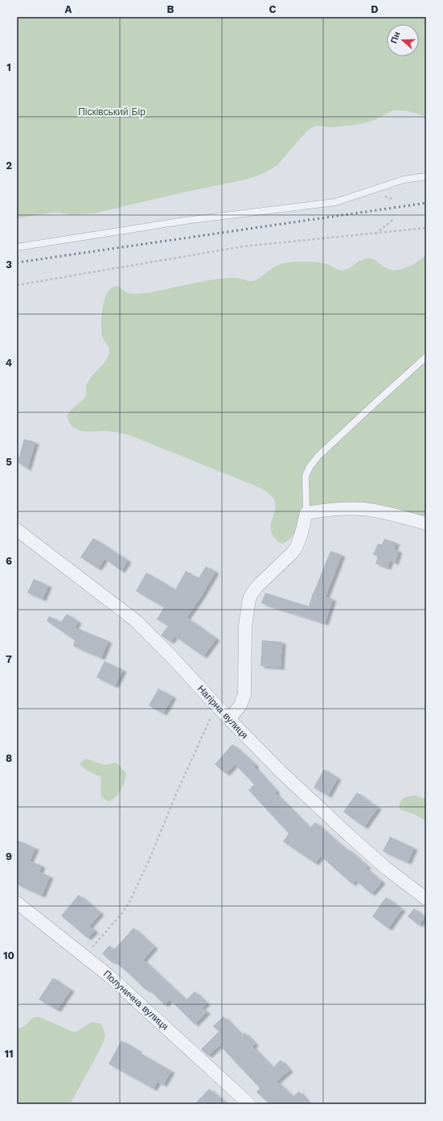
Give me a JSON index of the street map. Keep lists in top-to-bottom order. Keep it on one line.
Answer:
{"streets":{"street":["Нагірна вулиця","Полунична вулиця"]},"parks":["Пісківський Бір"],"north":"left","grid":{"columns":["A","B","C","D"],"rows":["1","2","3","4","5","6","7","8","9","10","11"]}}
